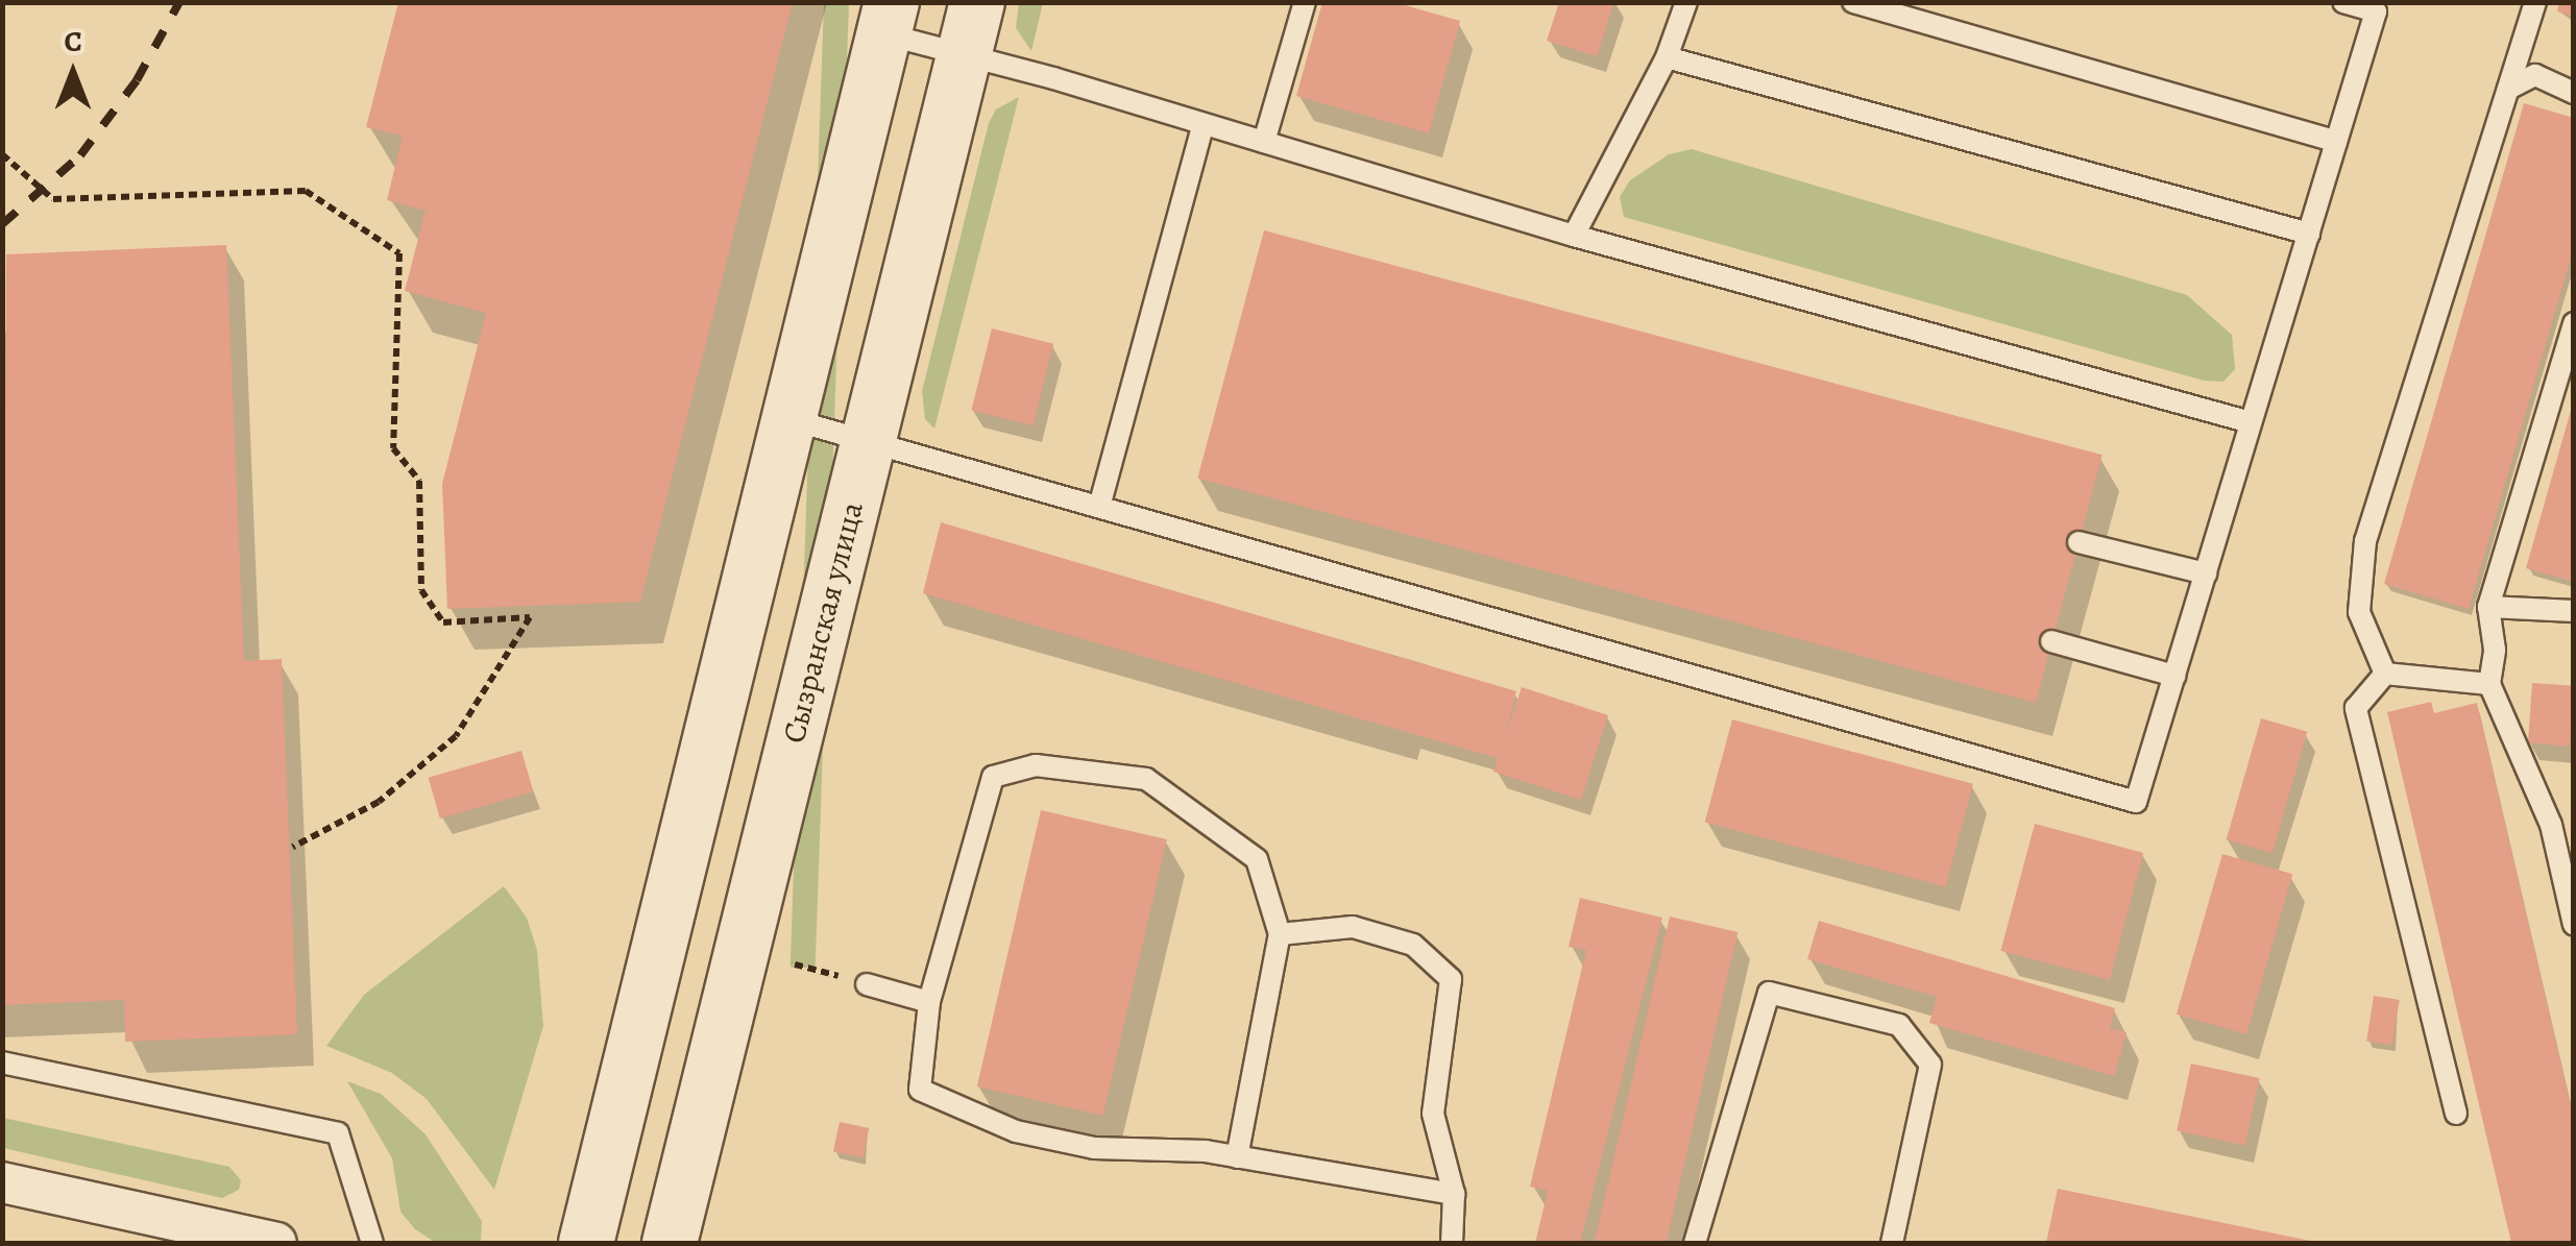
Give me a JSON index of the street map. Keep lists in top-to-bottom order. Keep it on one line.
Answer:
{"streets":{"street":["Сызранская улица"]},"north":"top"}
